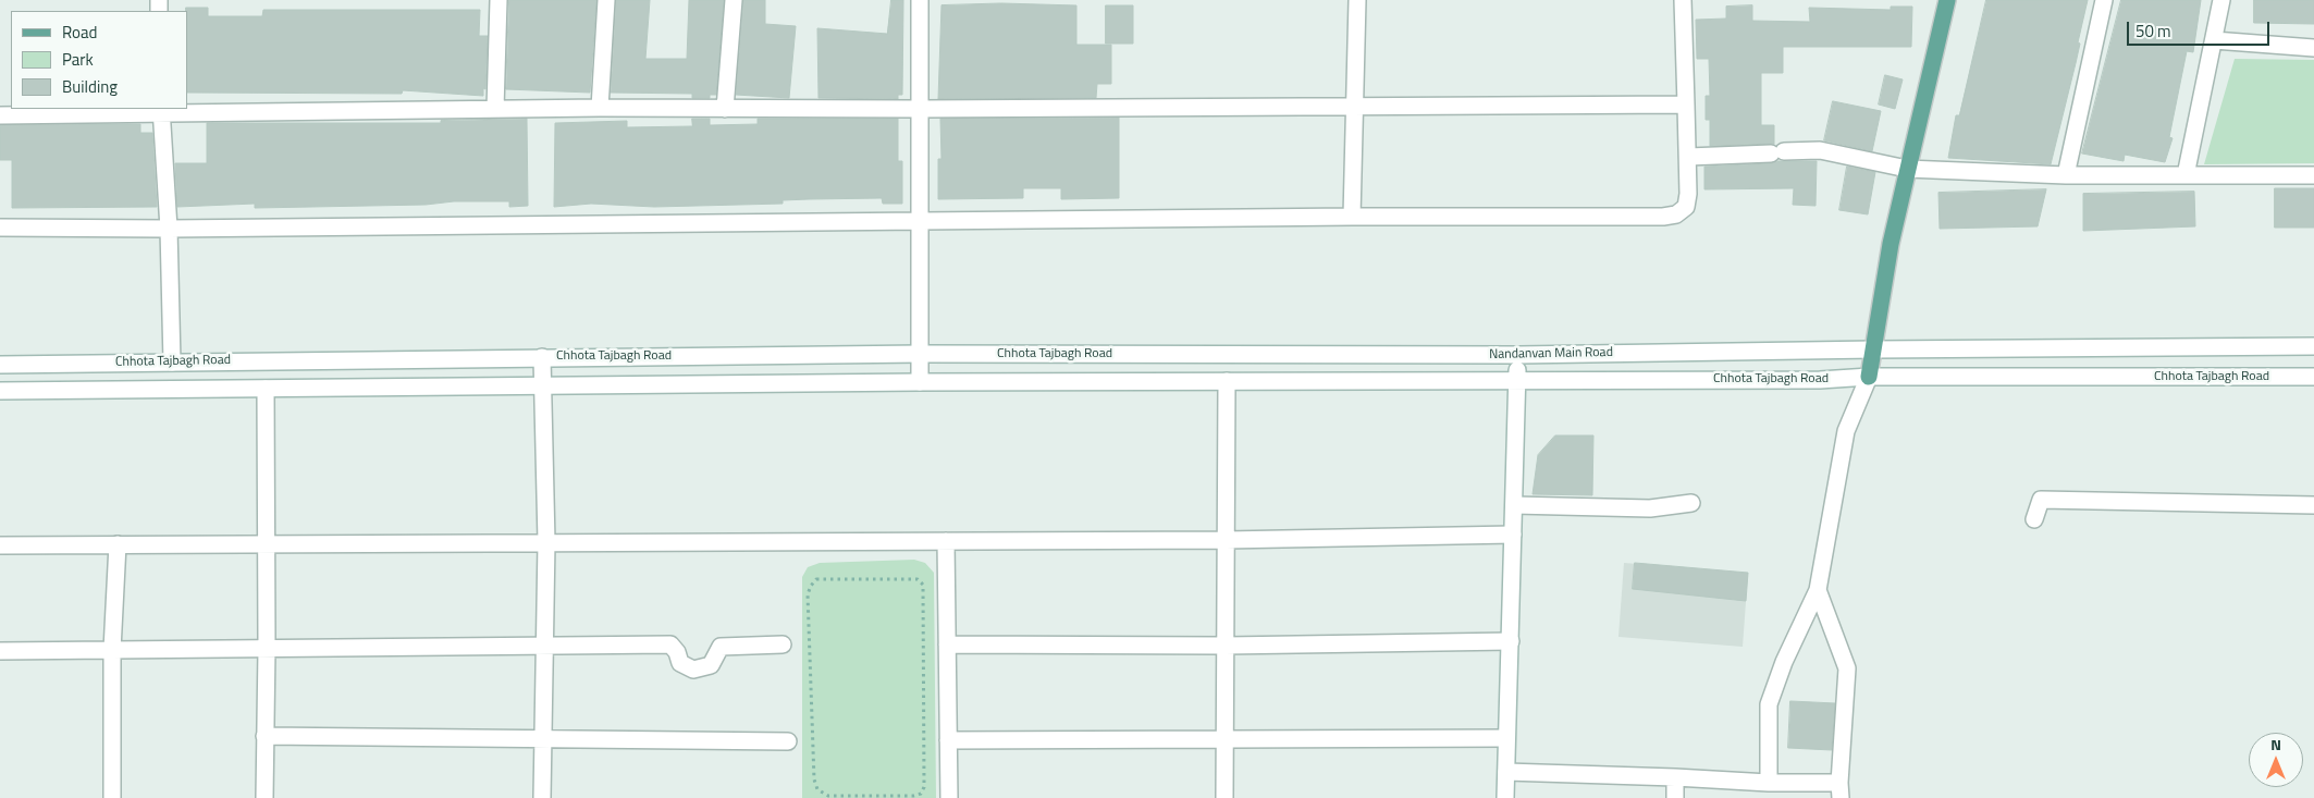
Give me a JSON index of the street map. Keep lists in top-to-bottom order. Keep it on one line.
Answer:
{"streets":{"street":["Chhota Tajbagh Road","Nandanvan Main Road"]},"crossings":[["Chhota Tajbagh Road","Nandanvan Main Road"]],"legend":["Road","Park","Building"],"scale_bar":"50 m","north":"top"}
